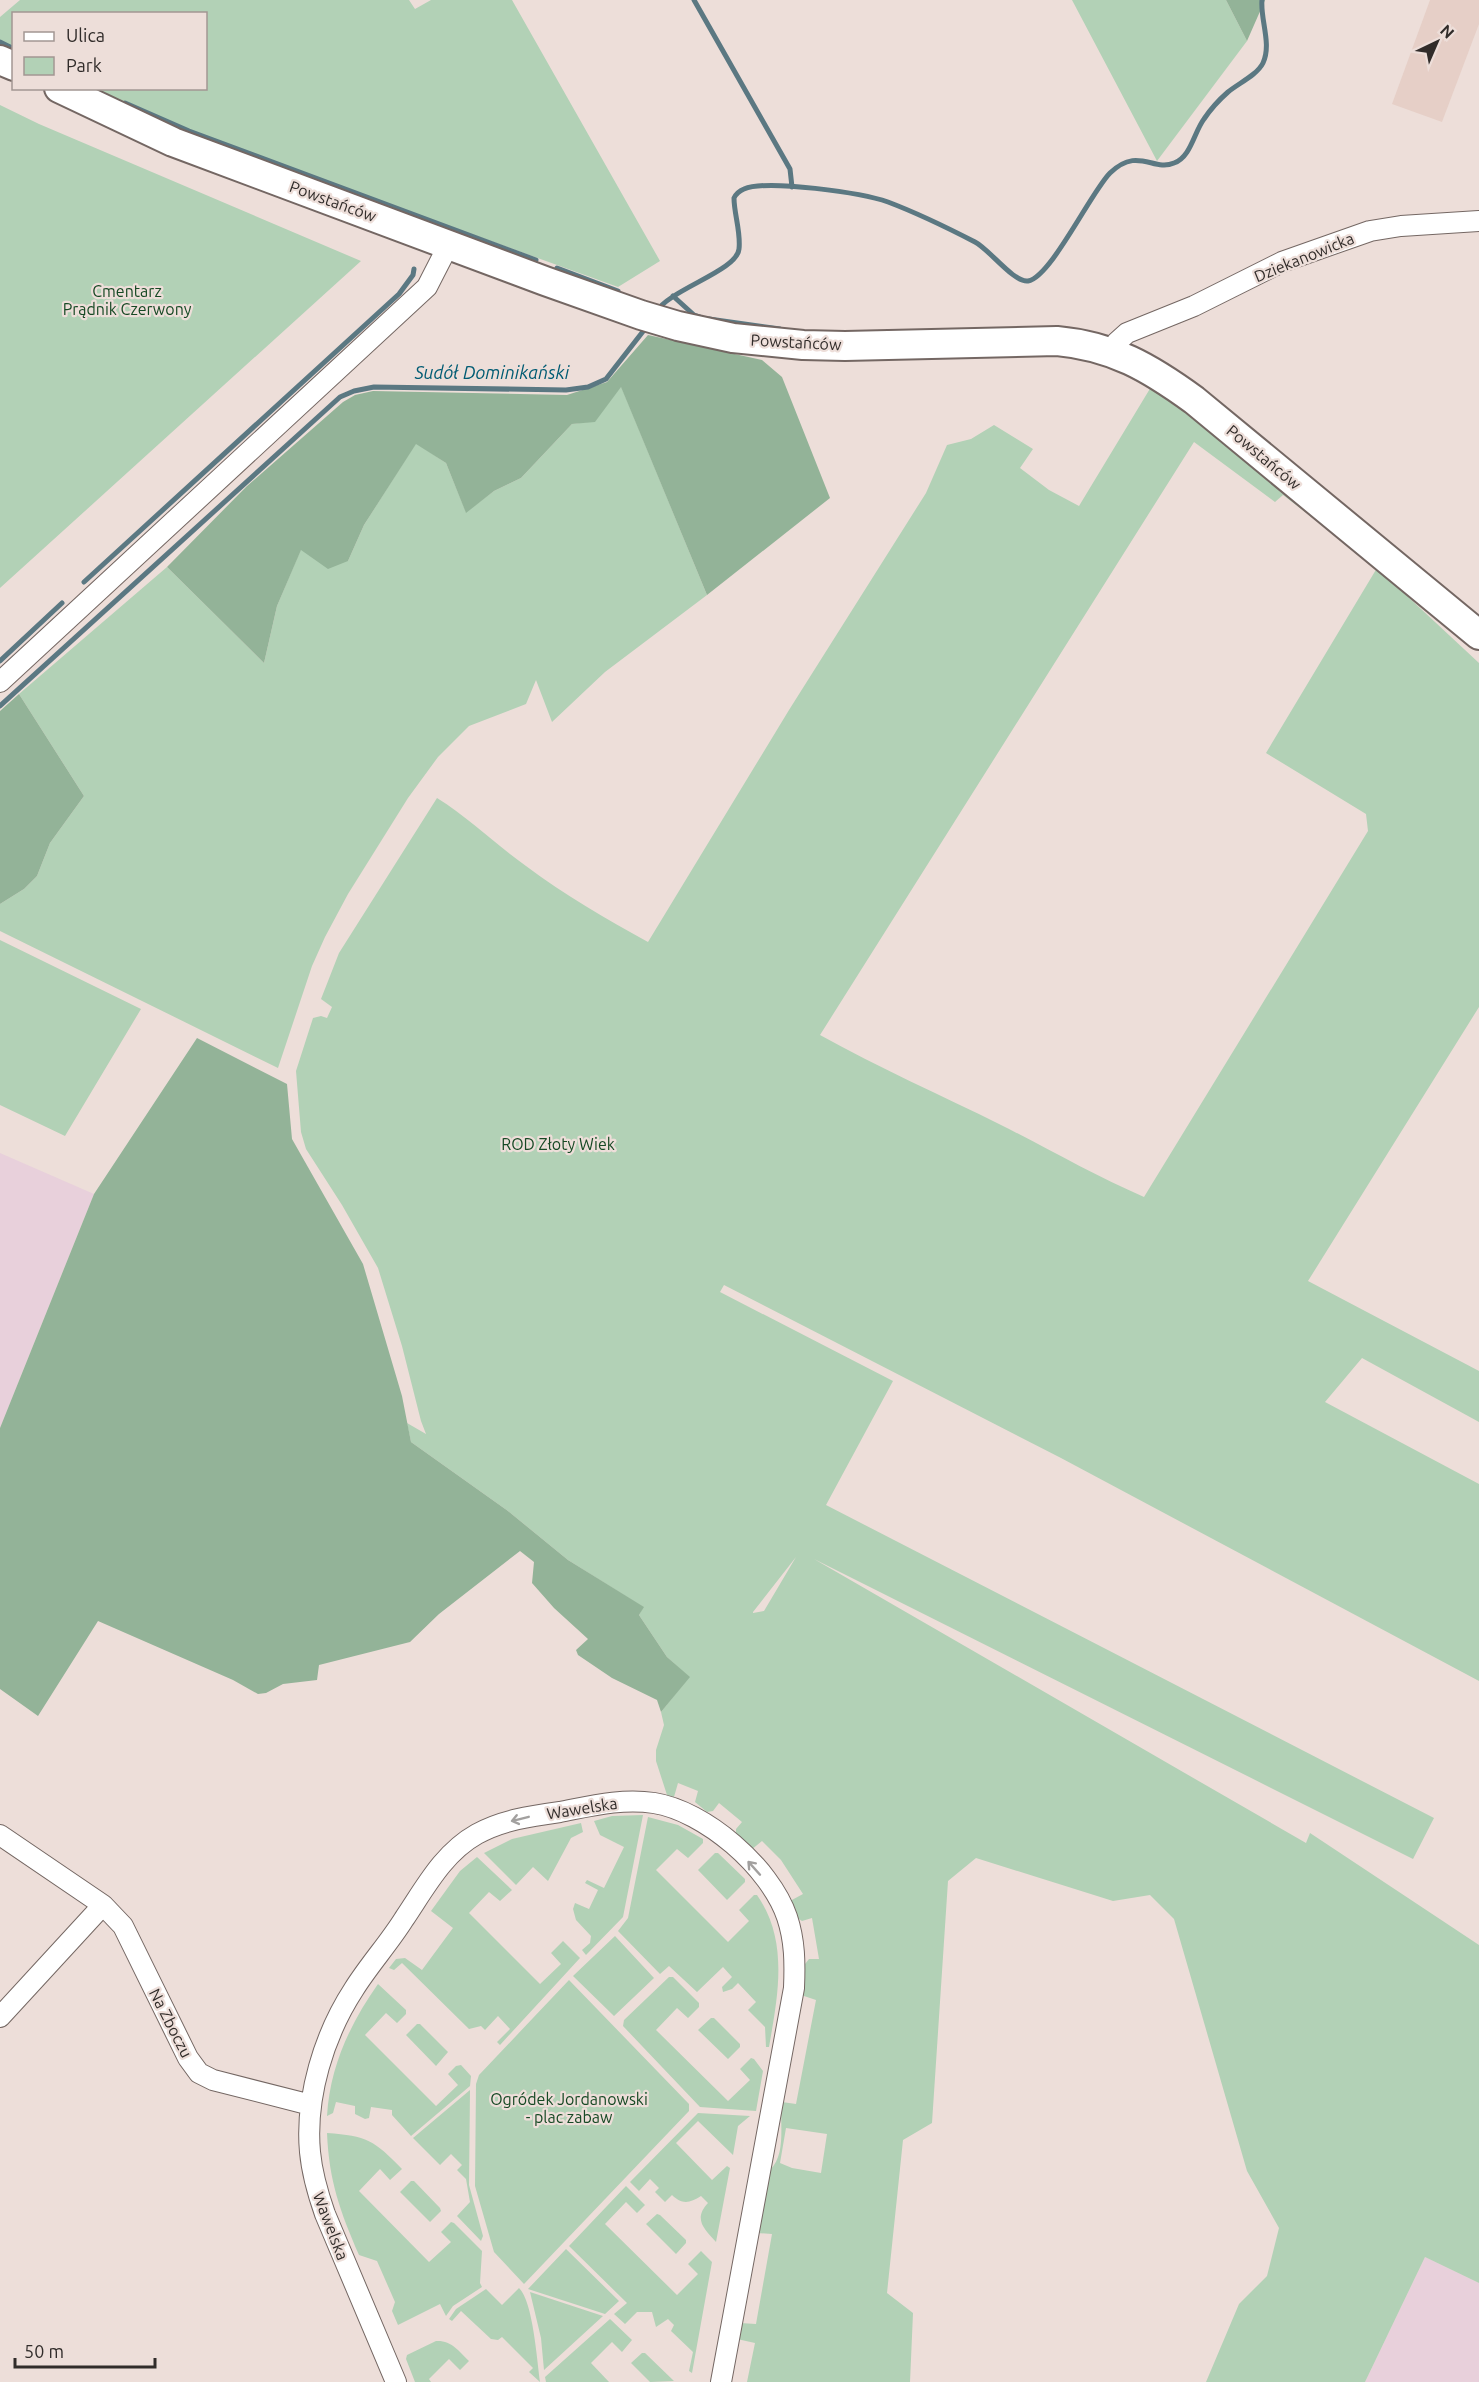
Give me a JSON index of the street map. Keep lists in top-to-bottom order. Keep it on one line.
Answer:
{"streets":{"street":["Powstańców","Dziekanowicka","Wawelska","Na Zboczu"]},"crossings":[["Powstańców","Dziekanowicka"],["Wawelska","Na Zboczu"]],"water":["Sudół Dominikański"],"parks":["Cmentarz Prądnik Czerwony","ROD Złoty Wiek","Ogródek Jordanowski - plac zabaw"],"legend":["Ulica","Park"],"scale_bar":"50 m","north":"top right"}
